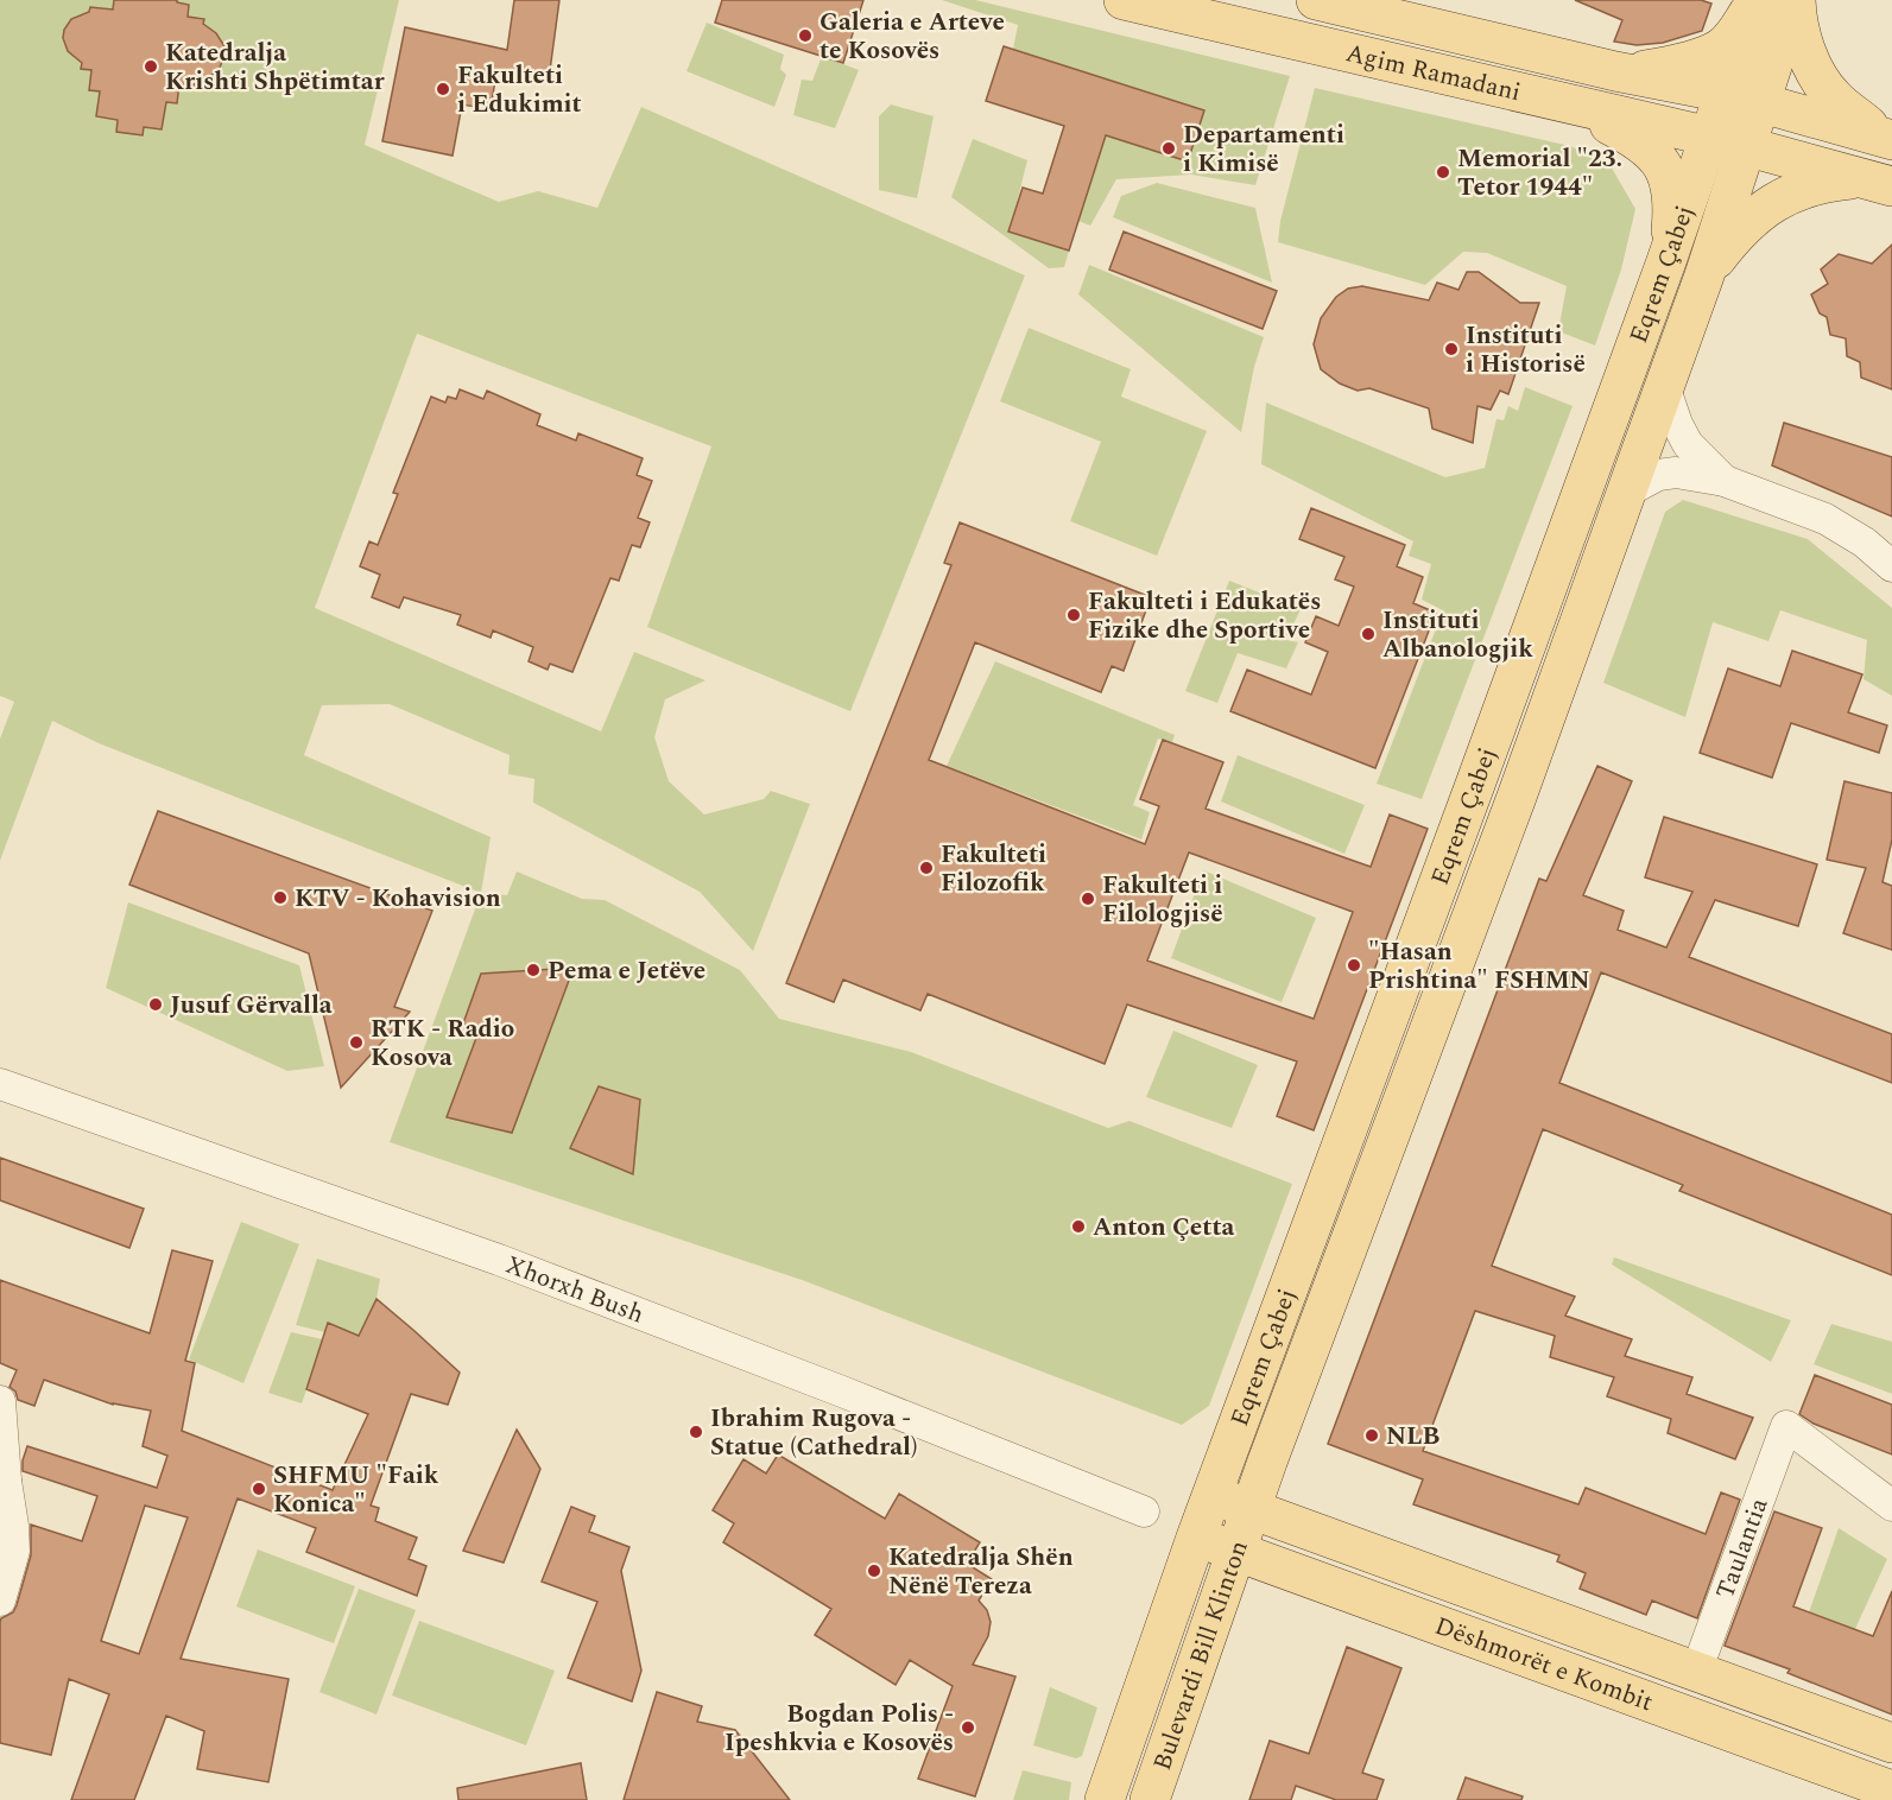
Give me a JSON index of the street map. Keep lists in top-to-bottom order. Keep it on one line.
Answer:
{"streets":{"main road":["Agim Ramadani","Eqrem Çabej","Bulevardi Bill Klinton","Dëshmorët e Kombit"],"street":["Xhorxh Bush","Taulantia"]},"crossings":[["Agim Ramadani","Eqrem Çabej"],["Eqrem Çabej","Bulevardi Bill Klinton"],["Eqrem Çabej","Dëshmorët e Kombit"],["Taulantia","Dëshmorët e Kombit"],["Bulevardi Bill Klinton","Dëshmorët e Kombit"]],"places":["Galeria e Arteve te Kosovës","Katedralja Krishti Shpëtimtar","Fakulteti i Edukimit","Departamenti i Kimisë","Memorial \"23. Tetor 1944\"","Instituti i Historisë","Fakulteti i Edukatës Fizike dhe Sportive","Instituti Albanologjik","Fakulteti Filozofik","KTV - Kohavision","Fakulteti i Filologjisë","\"Hasan Prishtina\" FSHMN","Pema e Jetëve","Jusuf Gërvalla","RTK - Radio Kosova","Anton Çetta","Ibrahim Rugova - Statue (Cathedral)","NLB","SHFMU \"Faik Konica\"","Katedralja Shën Nënë Tereza","Bogdan Polis - Ipeshkvia e Kosovës"]}
